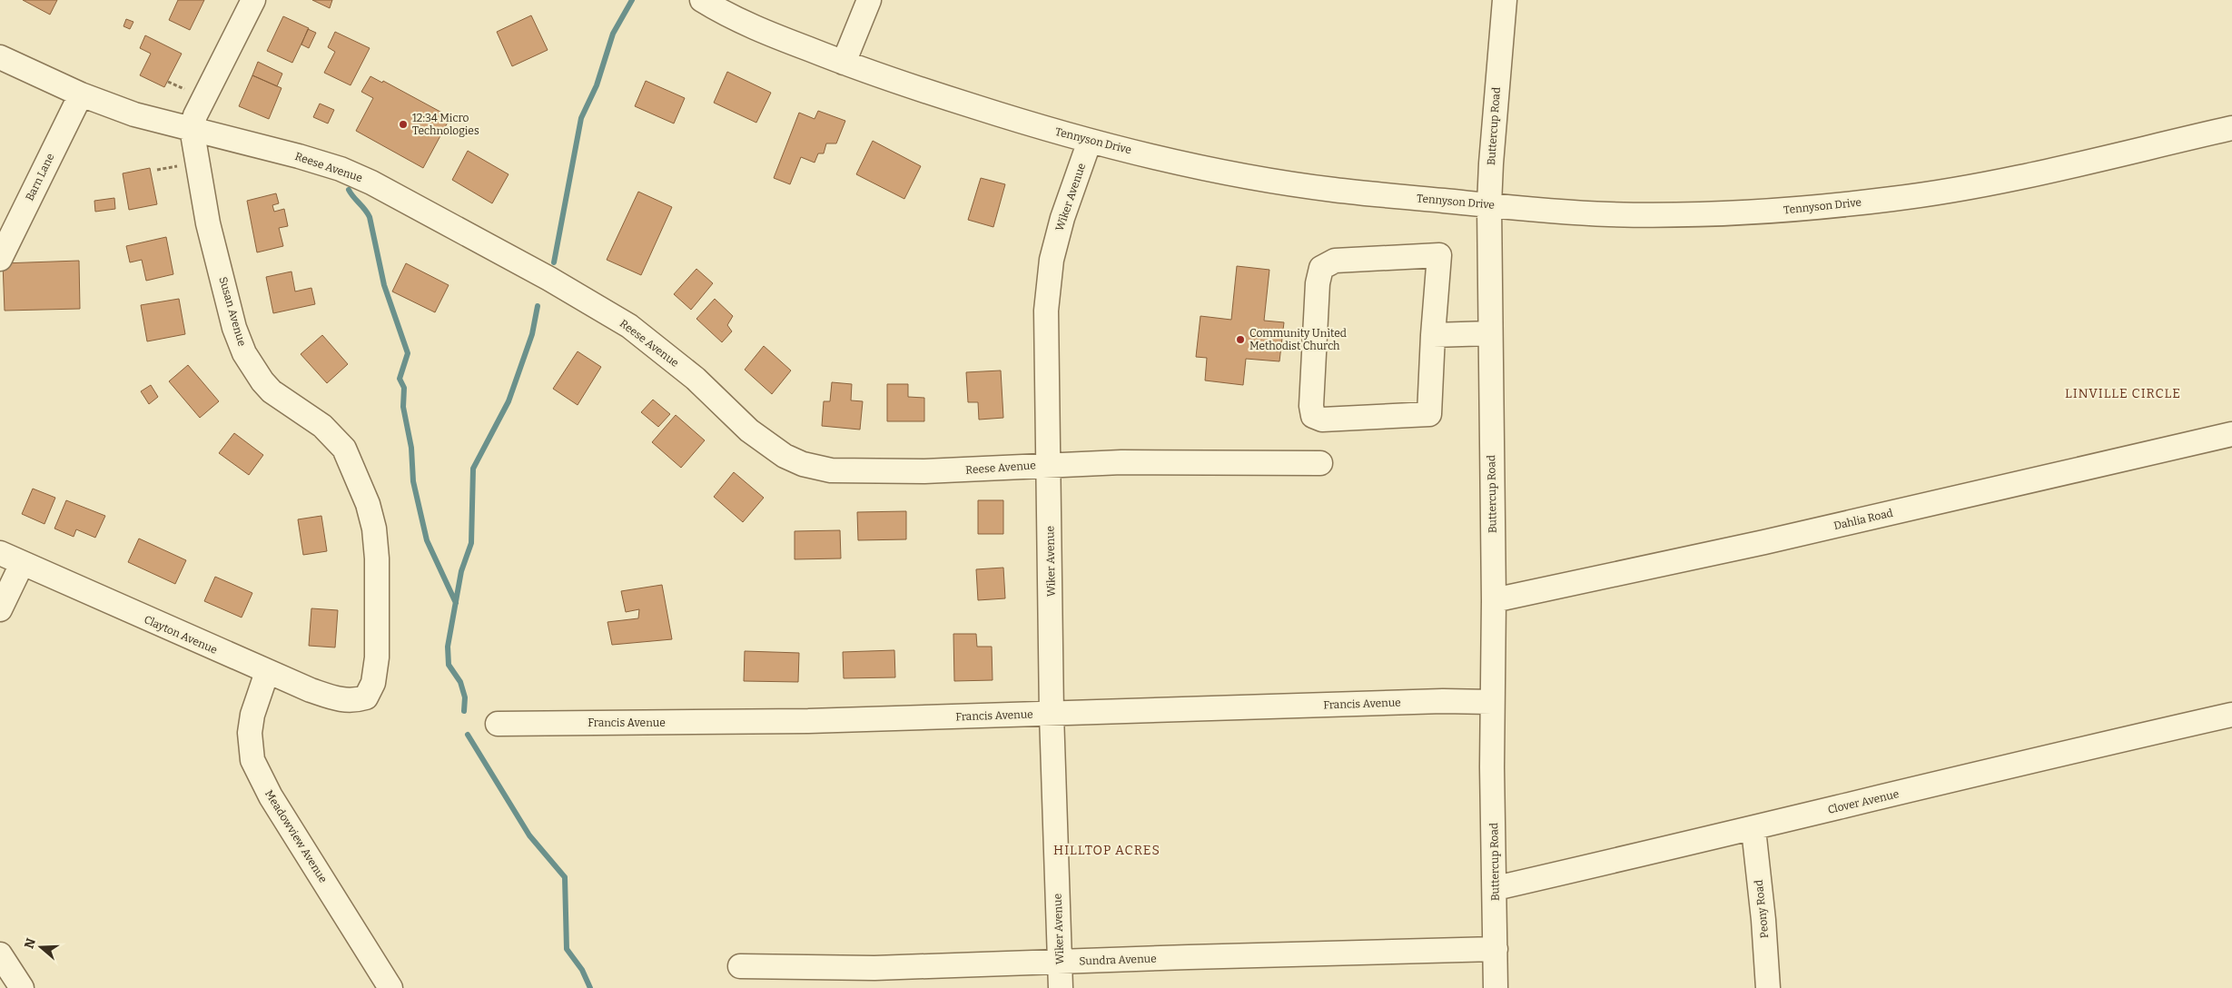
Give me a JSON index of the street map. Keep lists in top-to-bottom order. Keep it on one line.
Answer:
{"streets":{"street":["Buttercup Road","Tennyson Drive","Reese Avenue","Barn Lane","Wiker Avenue","Susan Avenue","Dahlia Road","Clayton Avenue","Francis Avenue","Clover Avenue","Meadowview Avenue","Peony Road","Sundra Avenue"]},"crossings":[["Buttercup Road","Tennyson Drive"],["Buttercup Road","Dahlia Road"],["Buttercup Road","Francis Avenue"],["Buttercup Road","Clover Avenue"],["Buttercup Road","Sundra Avenue"],["Tennyson Drive","Wiker Avenue"],["Reese Avenue","Barn Lane"],["Reese Avenue","Wiker Avenue"],["Reese Avenue","Susan Avenue"],["Wiker Avenue","Francis Avenue"],["Wiker Avenue","Sundra Avenue"],["Susan Avenue","Clayton Avenue"],["Clayton Avenue","Meadowview Avenue"],["Clover Avenue","Peony Road"]],"districts":["LINVILLE CIRCLE","HILLTOP ACRES"],"places":["12:34 Micro Technologies","Community United Methodist Church"],"north":"left"}
